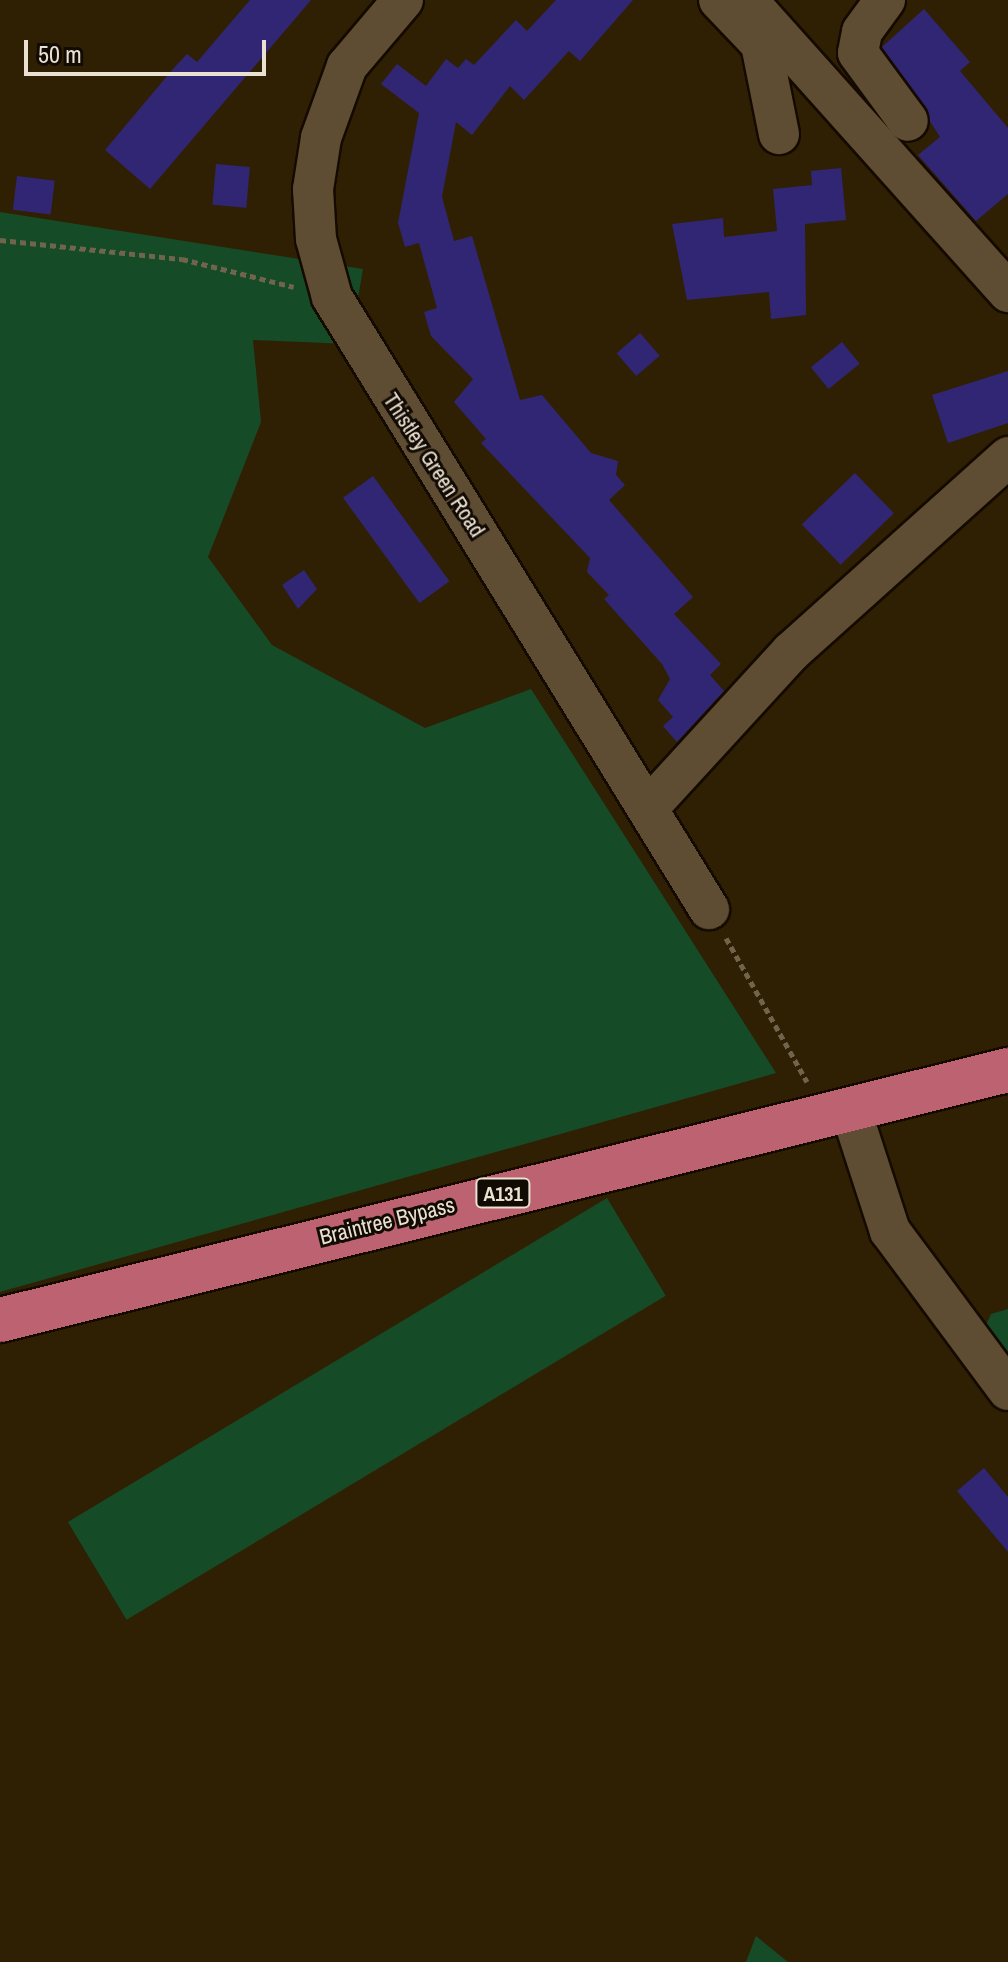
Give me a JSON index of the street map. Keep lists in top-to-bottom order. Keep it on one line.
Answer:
{"streets":{"highway":["A131","Braintree Bypass"],"street":["Thistley Green Road"]},"scale_bar":"50 m"}
